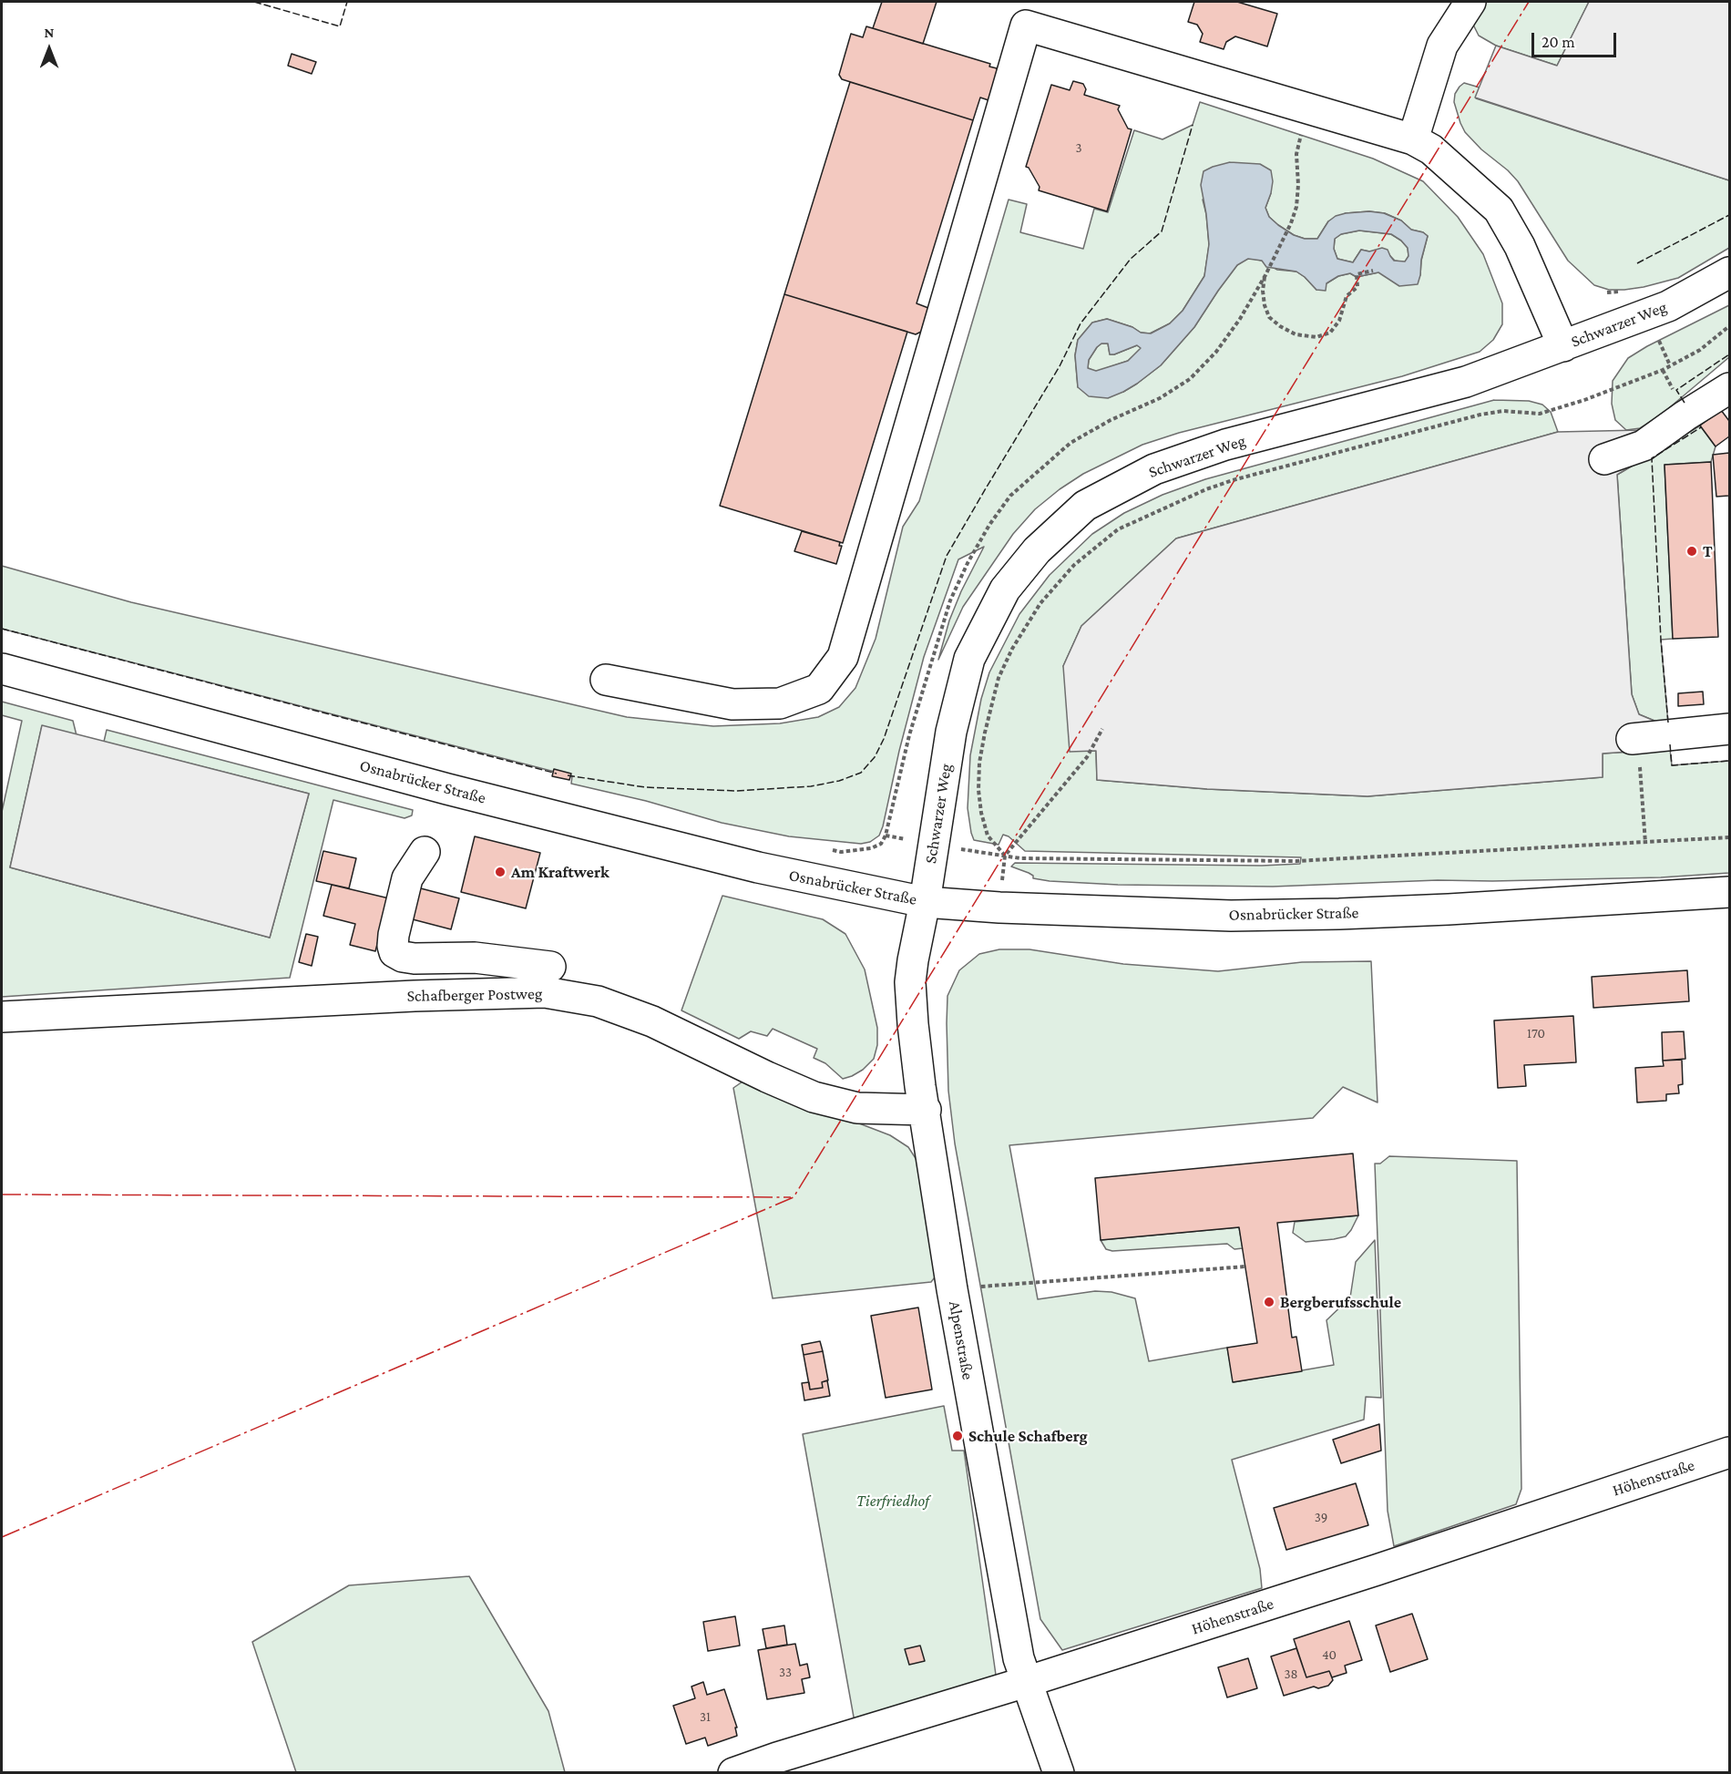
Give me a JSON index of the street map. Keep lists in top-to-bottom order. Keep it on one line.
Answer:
{"streets":{"street":["Schwarzer Weg","Osnabrücker Straße","Schafberger Postweg","Alpenstraße","Höhenstraße"]},"crossings":[["Schwarzer Weg","Osnabrücker Straße"],["Schwarzer Weg","Alpenstraße"],["Osnabrücker Straße","Alpenstraße"],["Schafberger Postweg","Alpenstraße"],["Alpenstraße","Höhenstraße"]],"parks":["Tierfriedhof"],"places":["T","Am Kraftwerk","Bergberufsschule","Schule Schafberg"],"house_numbers":["3","170","39","40","33","38","31"],"scale_bar":"20 m","north":"top"}
